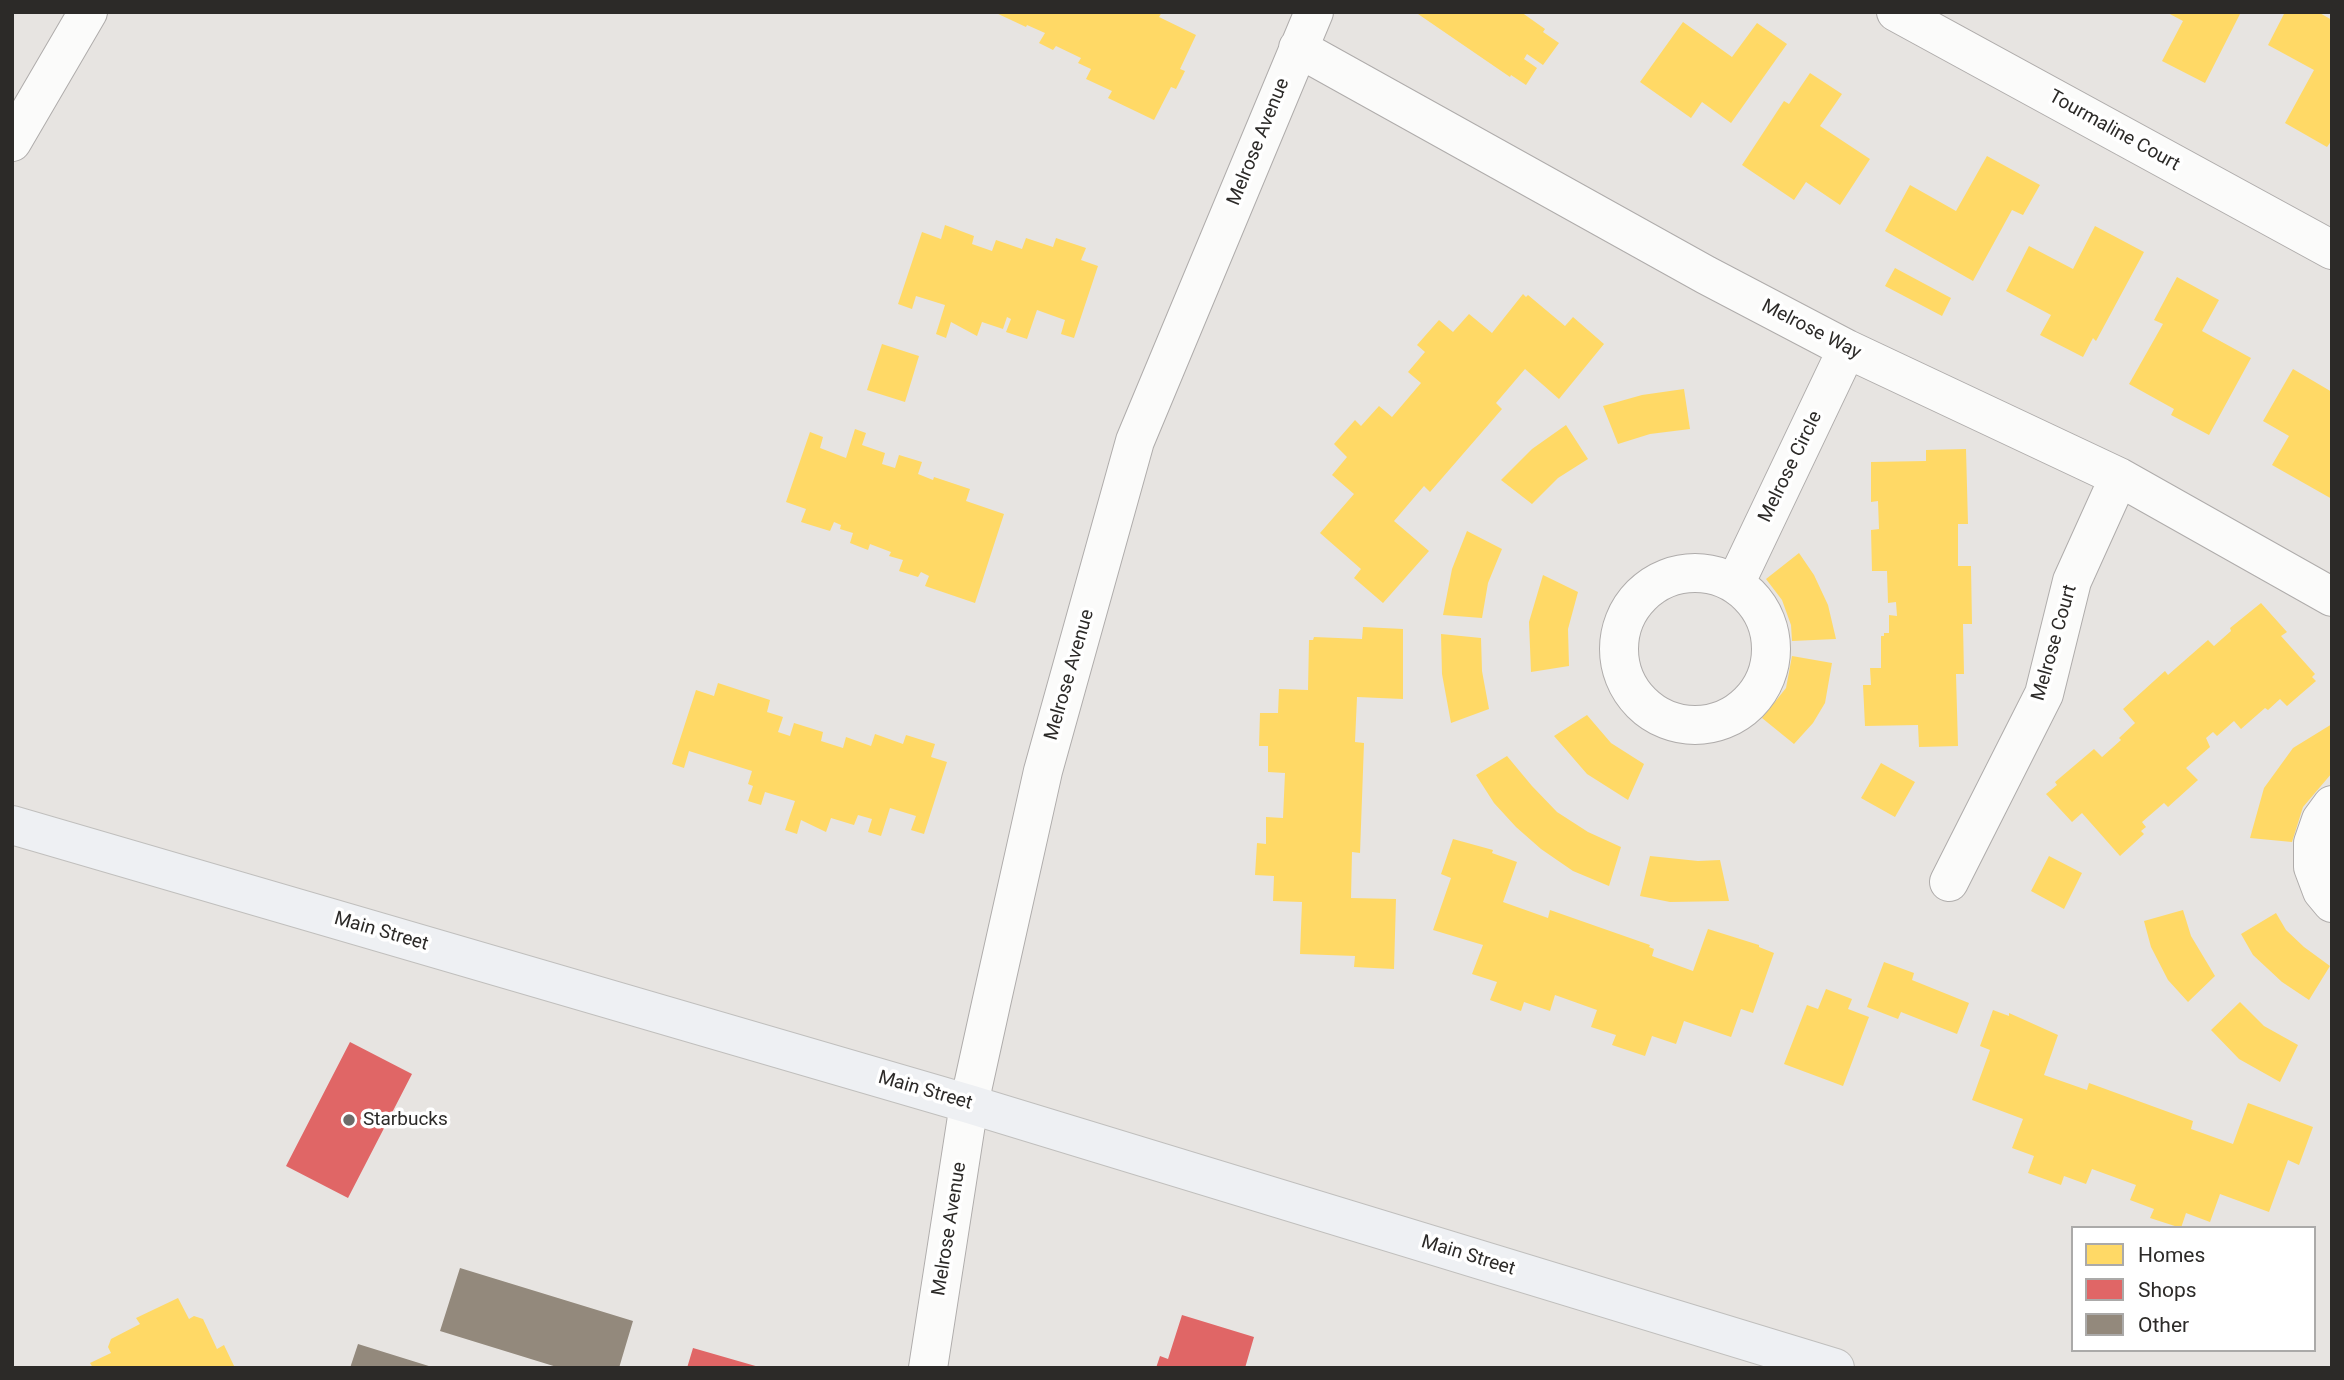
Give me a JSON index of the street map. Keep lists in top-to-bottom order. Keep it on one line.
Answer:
{"streets":{"main road":["Main Street"],"street":["Tourmaline Court","Melrose Avenue","Melrose Way","Melrose Circle","Melrose Court"]},"crossings":[["Melrose Avenue","Melrose Way"],["Melrose Avenue","Main Street"],["Melrose Way","Melrose Circle"],["Melrose Way","Melrose Court"]],"places":["Starbucks"],"legend":["Homes","Shops","Other"]}
